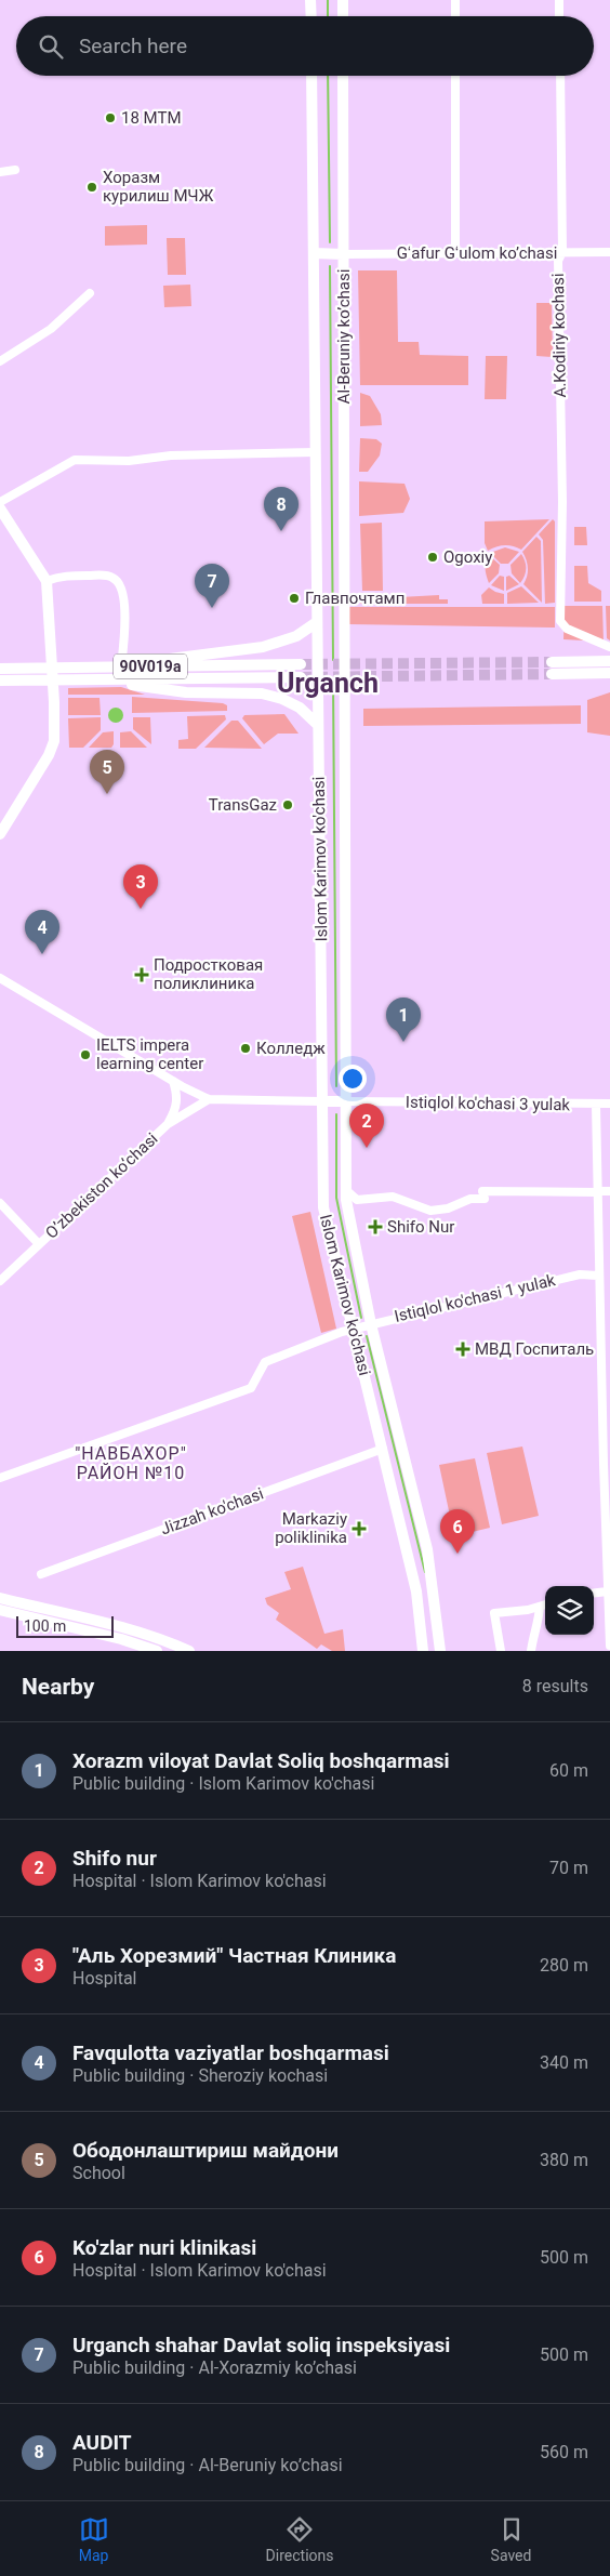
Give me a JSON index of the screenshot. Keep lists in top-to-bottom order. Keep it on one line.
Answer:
{"streets":{"main road":["Al-Beruniy ko’chasi","90V019a","Islom Karimov ko'chasi"],"street":["Gʻafur Gʻulom ko’chasi","A.Kodiriy kochasi","Istiqlol ko'chasi 3 yulak","O’zbekiston ko‘chasi","Istiqlol ko'chasi 1 yulak","Jizzah ko'chasi"]},"crossings":[["Gʻafur Gʻulom ko’chasi","A.Kodiriy kochasi"],["Gʻafur Gʻulom ko’chasi","Al-Beruniy ko’chasi"],["Al-Beruniy ko’chasi","Islom Karimov ko'chasi"],["Islom Karimov ko'chasi","Istiqlol ko'chasi 3 yulak"],["Islom Karimov ko'chasi","Istiqlol ko'chasi 1 yulak"],["Islom Karimov ko'chasi","Jizzah ko'chasi"]],"districts":["Urganch","\"НАВБАХОР\" РАЙОН №10"],"places":{"other":["18 MTM","Хоразм курилиш МЧЖ","Ogoxiy","Главпочтамп","TransGaz","Колледж","IELTS impera learning center"],"health":["Подростковая поликлиника","Shifo Nur","МВД Госпиталь","Markaziy poliklinika"]},"scale_bar":"100 m","page":{"search":"Search here","pins":["8","7","5","3","4","1","2","6"],"scale":"100 m","heading":["Nearby","8 results"],"list":[{"mark":"1","name":"Xorazm viloyat Davlat Soliq boshqarmasi","note":"Public building · Islom Karimov ko'chasi","value":"60 m"},{"mark":"2","name":"Shifo nur","note":"Hospital · Islom Karimov ko'chasi","value":"70 m"},{"mark":"3","name":"\"Аль Хорезмий\" Частная Клиника","note":"Hospital","value":"280 m"},{"mark":"4","name":"Favqulotta vaziyatlar boshqarmasi","note":"Public building · Sheroziy kochasi","value":"340 m"},{"mark":"5","name":"Ободонлаштириш майдони","note":"School","value":"380 m"},{"mark":"6","name":"Ko'zlar nuri klinikasi","note":"Hospital · Islom Karimov ko'chasi","value":"500 m"},{"mark":"7","name":"Urganch shahar Davlat soliq inspeksiyasi","note":"Public building · Al-Xorazmiy ko’chasi","value":"500 m"},{"mark":"8","name":"AUDIT","note":"Public building · Al-Beruniy ko’chasi","value":"560 m"}],"nav":["Map","Directions","Saved"]}}
